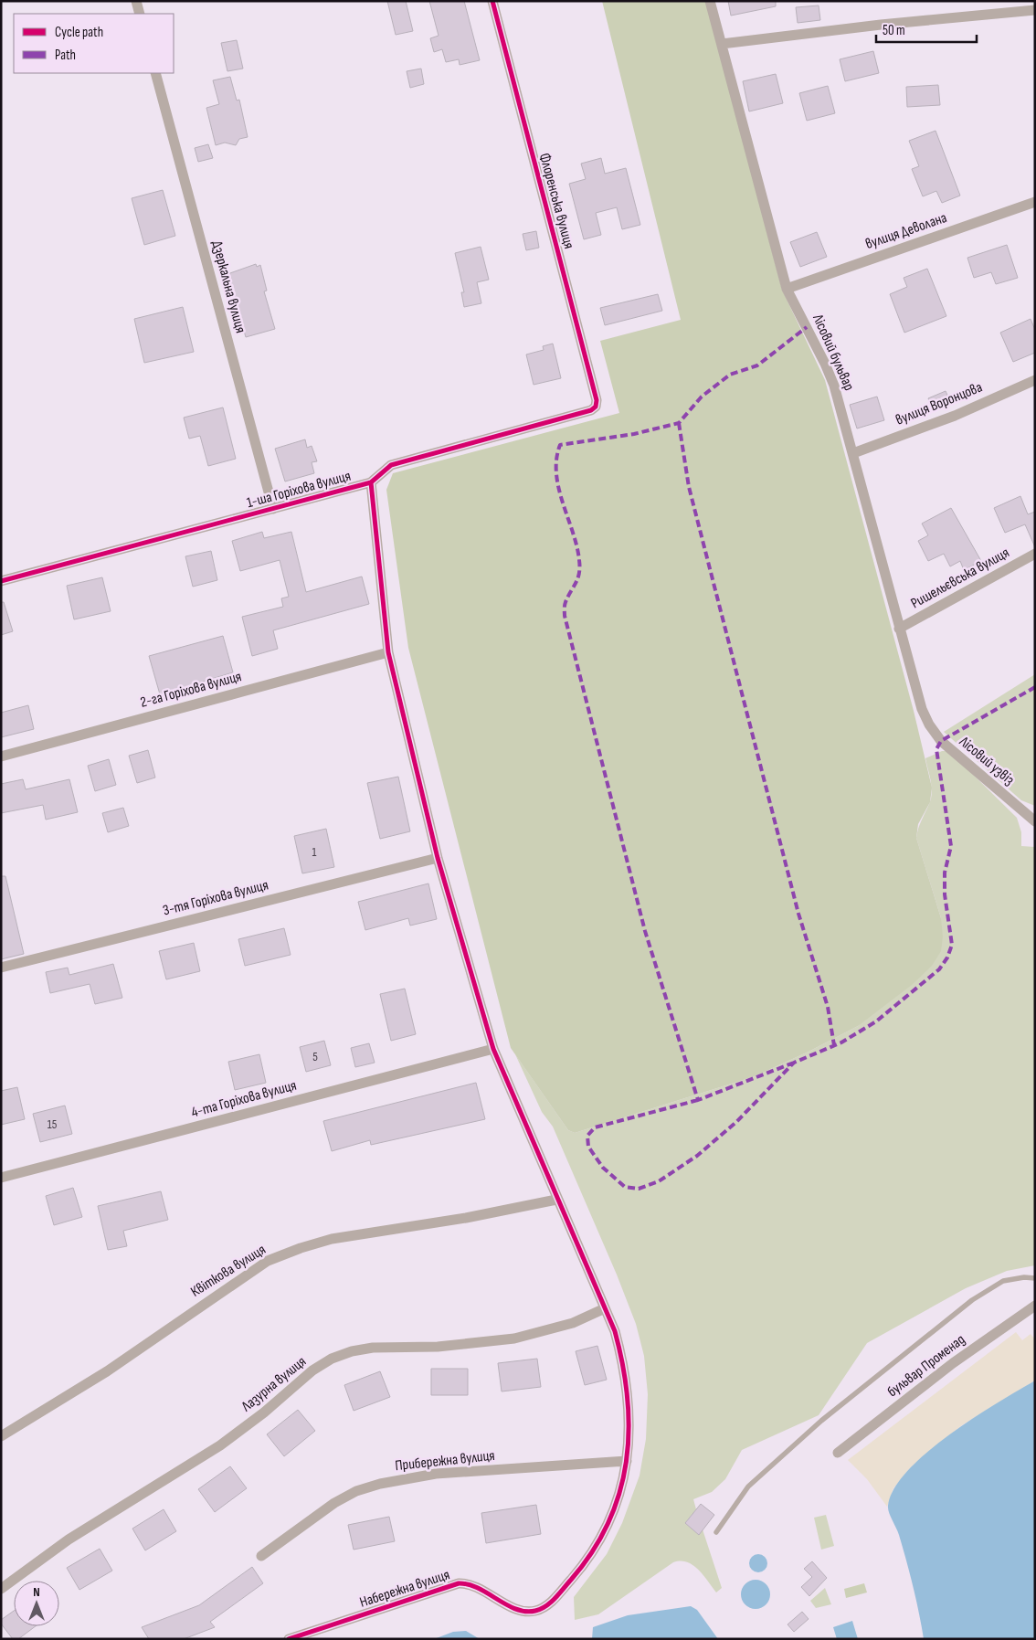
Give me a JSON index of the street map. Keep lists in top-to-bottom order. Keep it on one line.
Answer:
{"streets":{"street":["Флоренська вулиця","вулиця Деволана","Дзеркальна вулиця","Лісовий бульвар","вулиця Воронцова","1-ша Горіхова вулиця","Ришельєвська вулиця","2-га Горіхова вулиця","Лісовий узвіз","3-тя Горіхова вулиця","4-та Горіхова вулиця","Квіткова вулиця","бульвар Променад","Лазурна вулиця","Прибережна вулиця","Набережна вулиця"]},"crossings":[["Флоренська вулиця","1-ша Горіхова вулиця"],["вулиця Деволана","Лісовий бульвар"],["Дзеркальна вулиця","1-ша Горіхова вулиця"],["Лісовий бульвар","вулиця Воронцова"],["Лісовий бульвар","Ришельєвська вулиця"],["Лісовий бульвар","Лісовий узвіз"],["1-ша Горіхова вулиця","Набережна вулиця"],["2-га Горіхова вулиця","Набережна вулиця"],["3-тя Горіхова вулиця","Набережна вулиця"],["4-та Горіхова вулиця","Набережна вулиця"],["Квіткова вулиця","Набережна вулиця"],["Лазурна вулиця","Набережна вулиця"],["Прибережна вулиця","Набережна вулиця"]],"house_numbers":["1","5","15"],"legend":["Cycle path","Path"],"scale_bar":"50 m","north":"top"}
